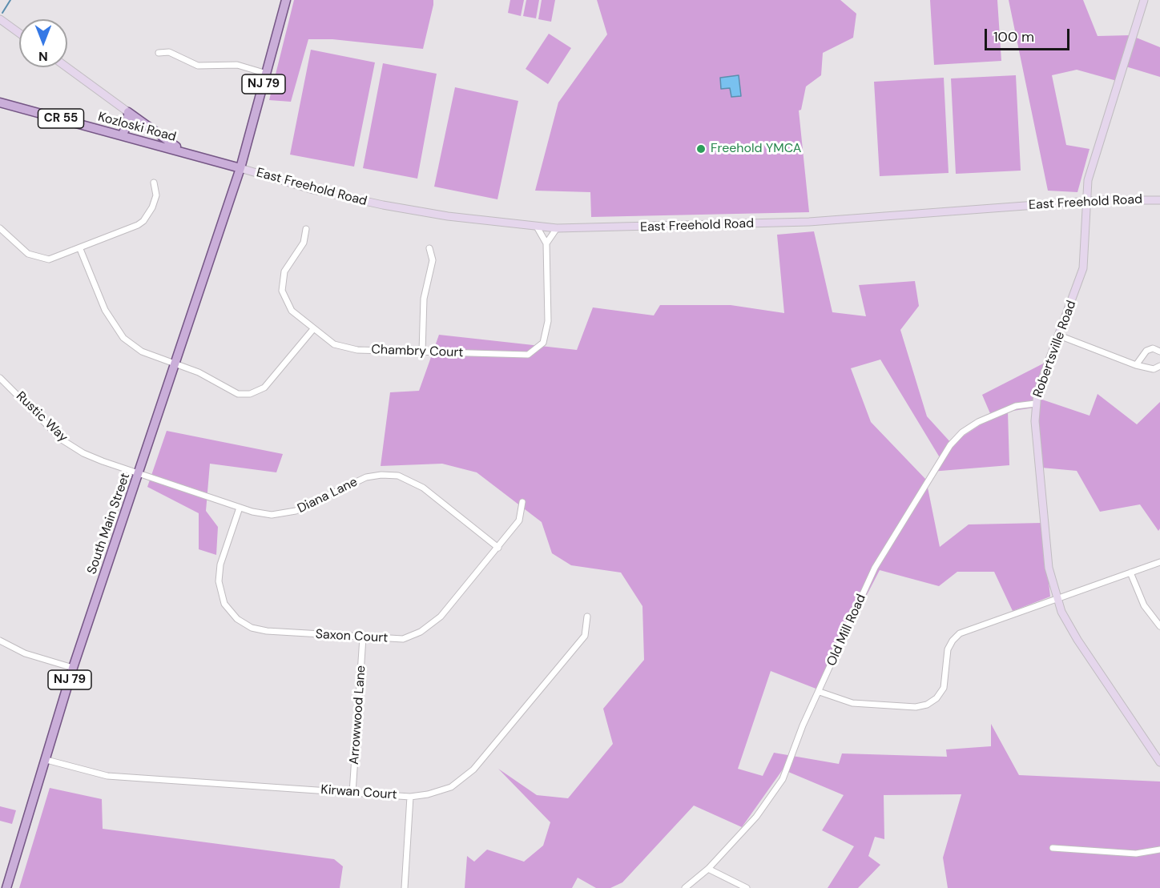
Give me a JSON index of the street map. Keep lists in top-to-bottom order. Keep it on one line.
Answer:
{"streets":{"main road":["NJ 79","CR 55","Kozloski Road","South Main Street"],"street":["East Freehold Road","Robertsville Road","Chambry Court","Rustic Way","Diana Lane","Old Mill Road","Saxon Court","Arrowwood Lane","Kirwan Court"]},"crossings":[["NJ 79","Kozloski Road"],["NJ 79","East Freehold Road"],["NJ 79","South Main Street"],["Kozloski Road","East Freehold Road"],["Kozloski Road","South Main Street"],["East Freehold Road","Robertsville Road"],["East Freehold Road","Chambry Court"],["East Freehold Road","South Main Street"],["Robertsville Road","Old Mill Road"],["Rustic Way","Diana Lane"],["Rustic Way","South Main Street"],["Diana Lane","South Main Street"],["Diana Lane","Saxon Court"],["South Main Street","Kirwan Court"],["Saxon Court","Arrowwood Lane"],["Arrowwood Lane","Kirwan Court"]],"places":["Freehold YMCA"],"scale_bar":"100 m","north":"bottom"}
